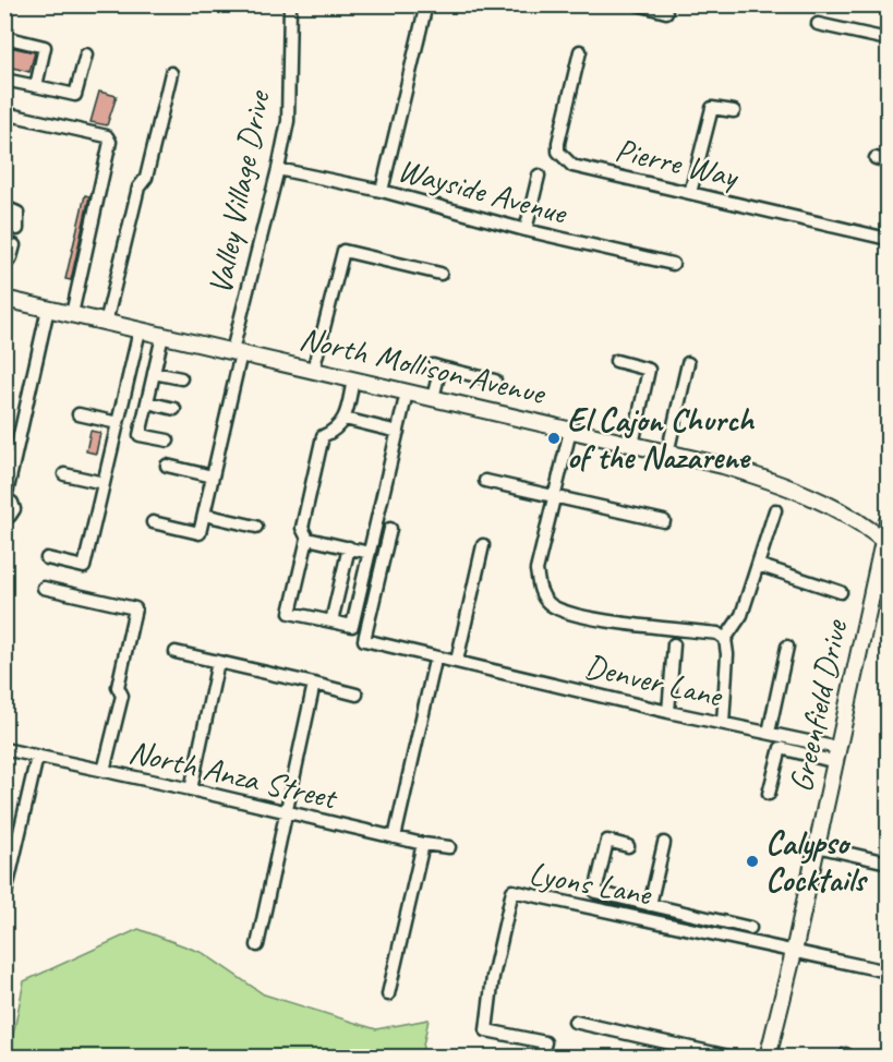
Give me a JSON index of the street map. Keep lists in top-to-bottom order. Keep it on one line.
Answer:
{"streets":{"main road":["North Mollison Avenue","Greenfield Drive"],"street":["Pierre Way","Wayside Avenue","Valley Village Drive","Denver Lane","North Anza Street","Lyons Lane"]},"crossings":[["Wayside Avenue","Valley Village Drive"],["Valley Village Drive","North Mollison Avenue"],["North Mollison Avenue","Greenfield Drive"],["Denver Lane","Greenfield Drive"],["Greenfield Drive","Lyons Lane"]],"places":["El Cajon Church of the Nazarene","Calypso Cocktails"]}
